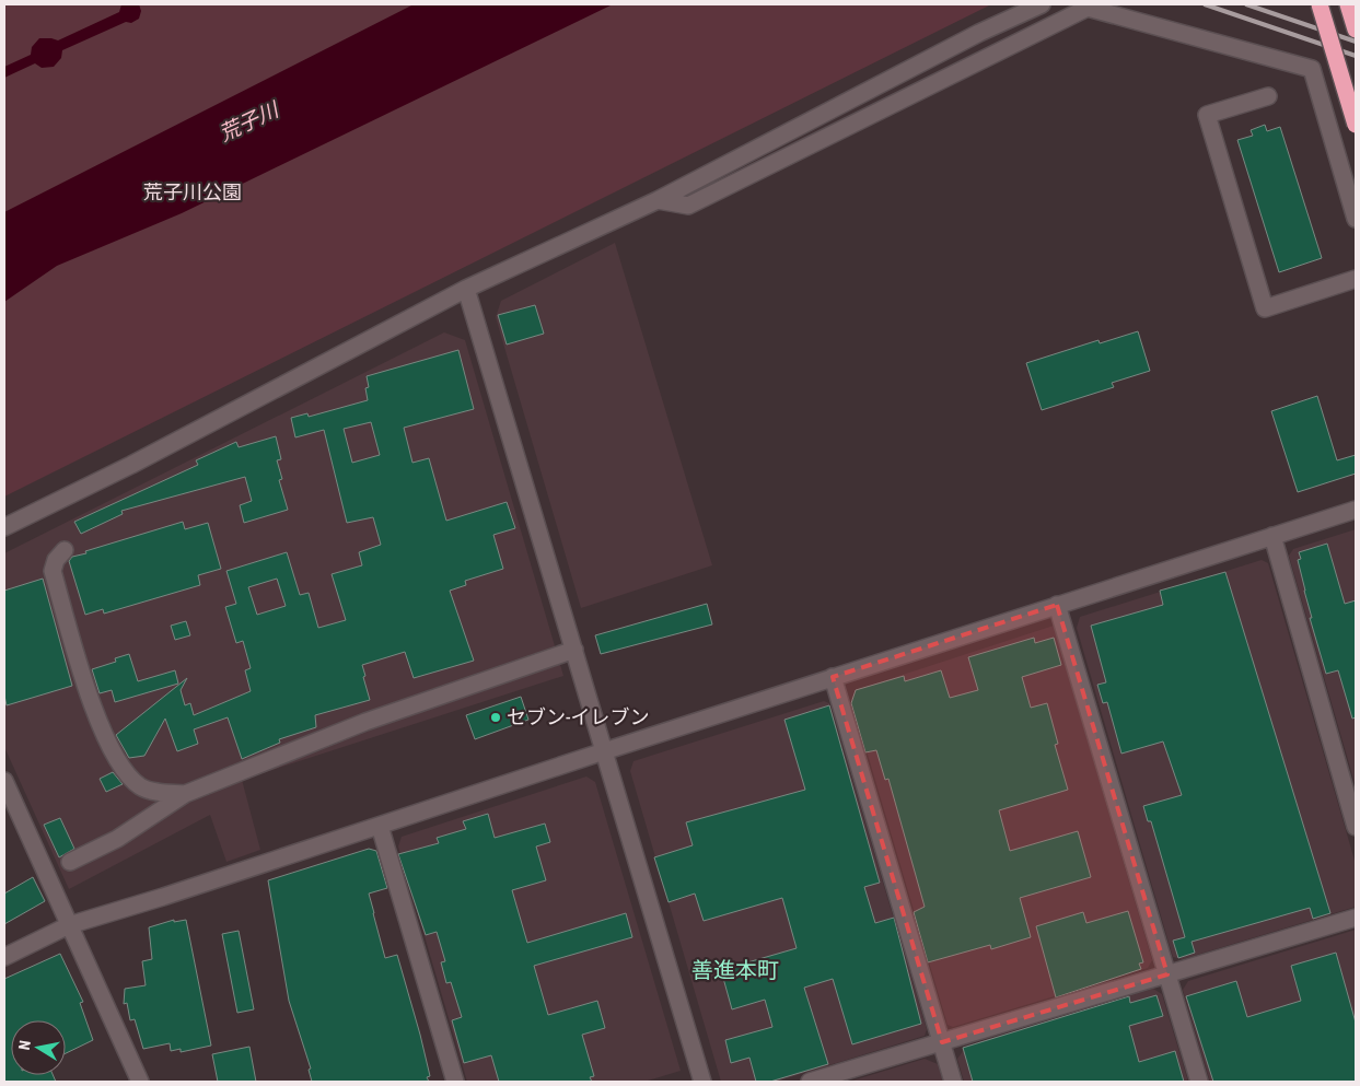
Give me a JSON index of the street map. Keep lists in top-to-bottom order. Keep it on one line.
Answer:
{"districts":["善進本町"],"water":["荒子川"],"parks":["荒子川公園"],"places":["セブン-イレブン"],"north":"left"}
